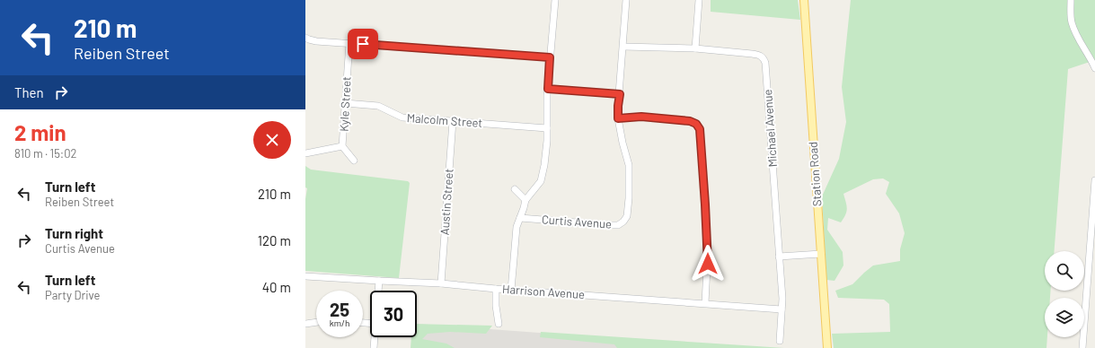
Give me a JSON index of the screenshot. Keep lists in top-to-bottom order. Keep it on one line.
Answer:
{"streets":{"main road":["Station Road"],"street":["Kyle Street","Malcolm Street","Michael Avenue","Austin Street","Curtis Avenue","Harrison Avenue"]},"crossings":[["Kyle Street","Malcolm Street"],["Malcolm Street","Austin Street"],["Michael Avenue","Curtis Avenue"],["Michael Avenue","Harrison Avenue"],["Austin Street","Harrison Avenue"]],"page":{"turn":["210 m","Reiben Street"],"then":"Then","heading":["2 min","810 m · 15:02"],"list":[{"name":"Turn left","note":"Reiben Street","value":"210 m"},{"name":"Turn right","note":"Curtis Avenue","value":"120 m"},{"name":"Turn left","note":"Party Drive","value":"40 m"}],"speed":"25 km/h","limit":"30"}}
